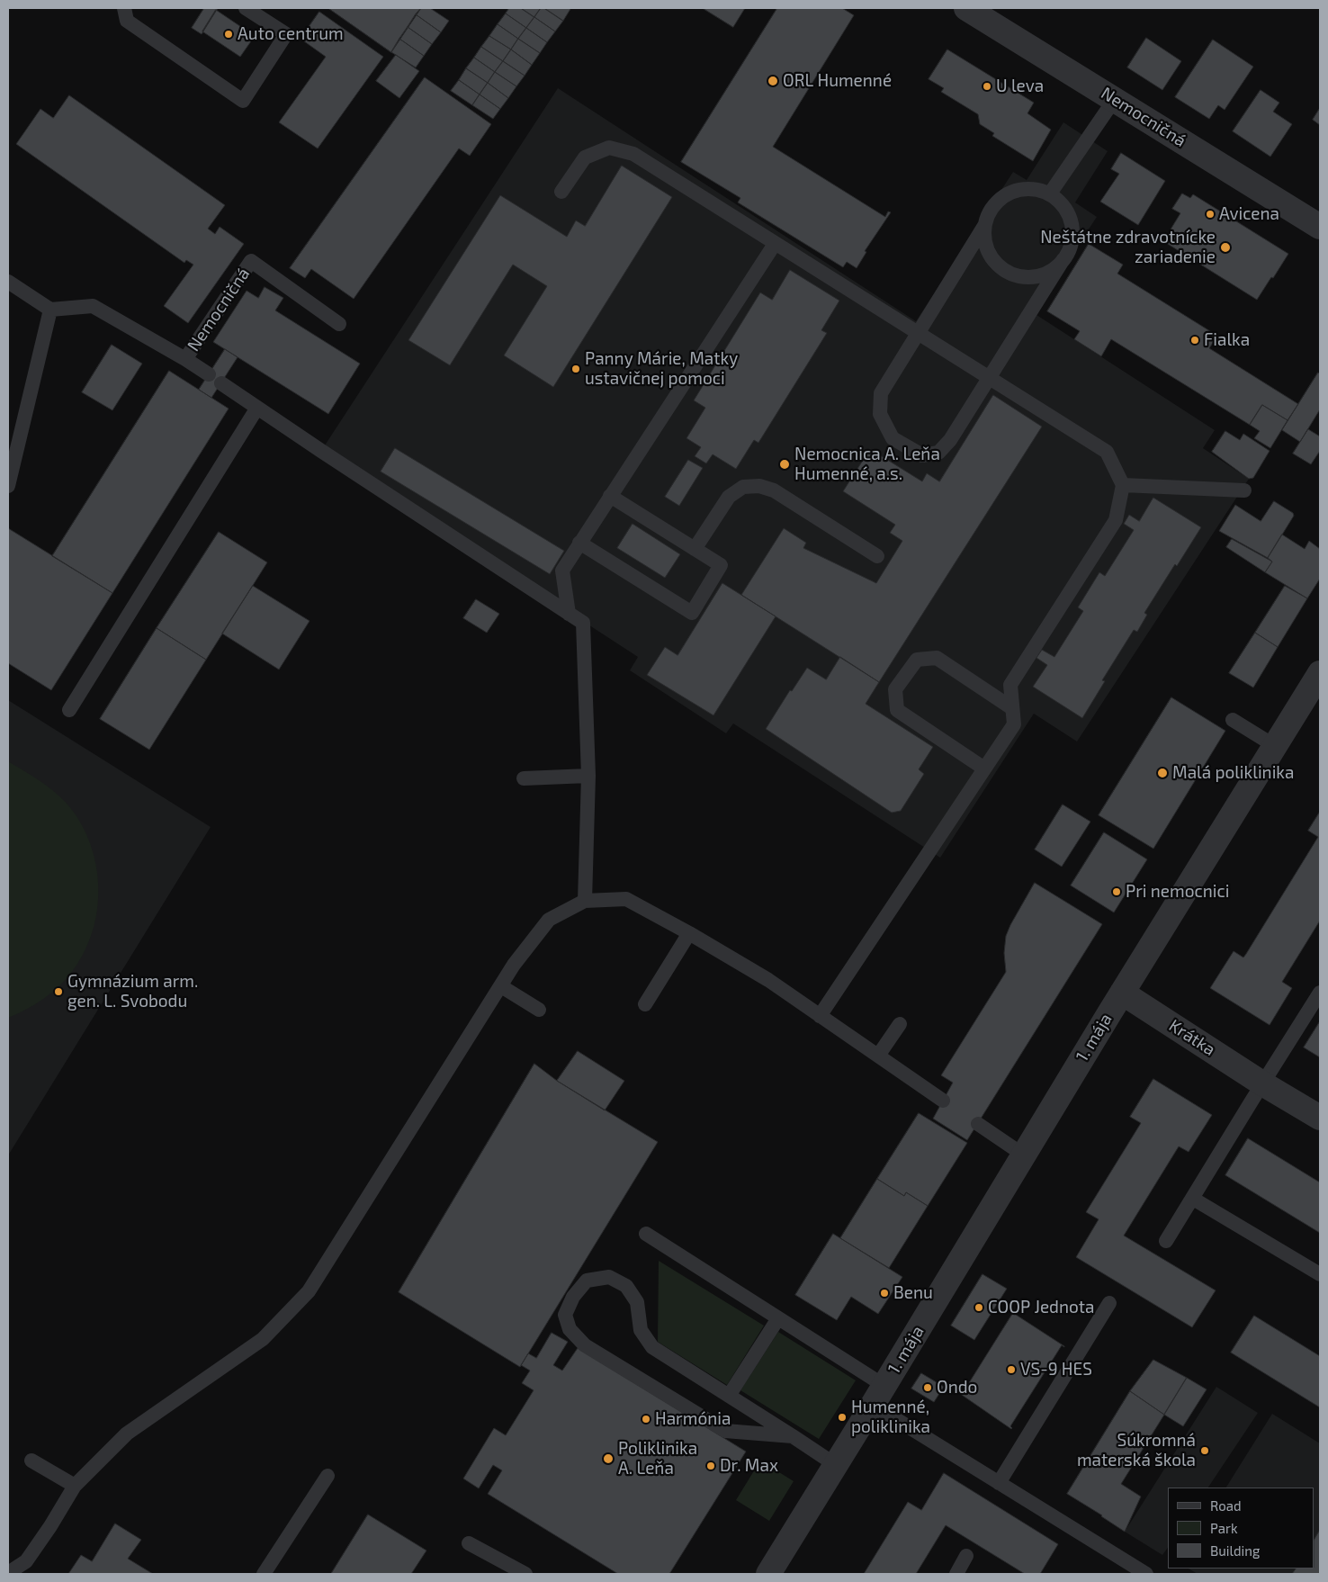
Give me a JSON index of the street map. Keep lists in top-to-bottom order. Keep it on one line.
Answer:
{"streets":{"street":["Nemocničná","1. mája","Krátka"]},"crossings":[["1. mája","Krátka"]],"places":["Auto centrum","ORL Humenné","U leva","Avicena","Neštátne zdravotnícke zariadenie","Fialka","Panny Márie, Matky ustavičnej pomoci","Nemocnica A. Leňa Humenné, a.s.","Malá poliklinika","Pri nemocnici","Gymnázium arm. gen. L. Svobodu","Benu","COOP Jednota","VS-9 HES","Ondo","Humenné, poliklinika","Harmónia","Súkromná materská škola","Poliklinika A. Leňa","Dr. Max"],"legend":["Road","Park","Building"]}
